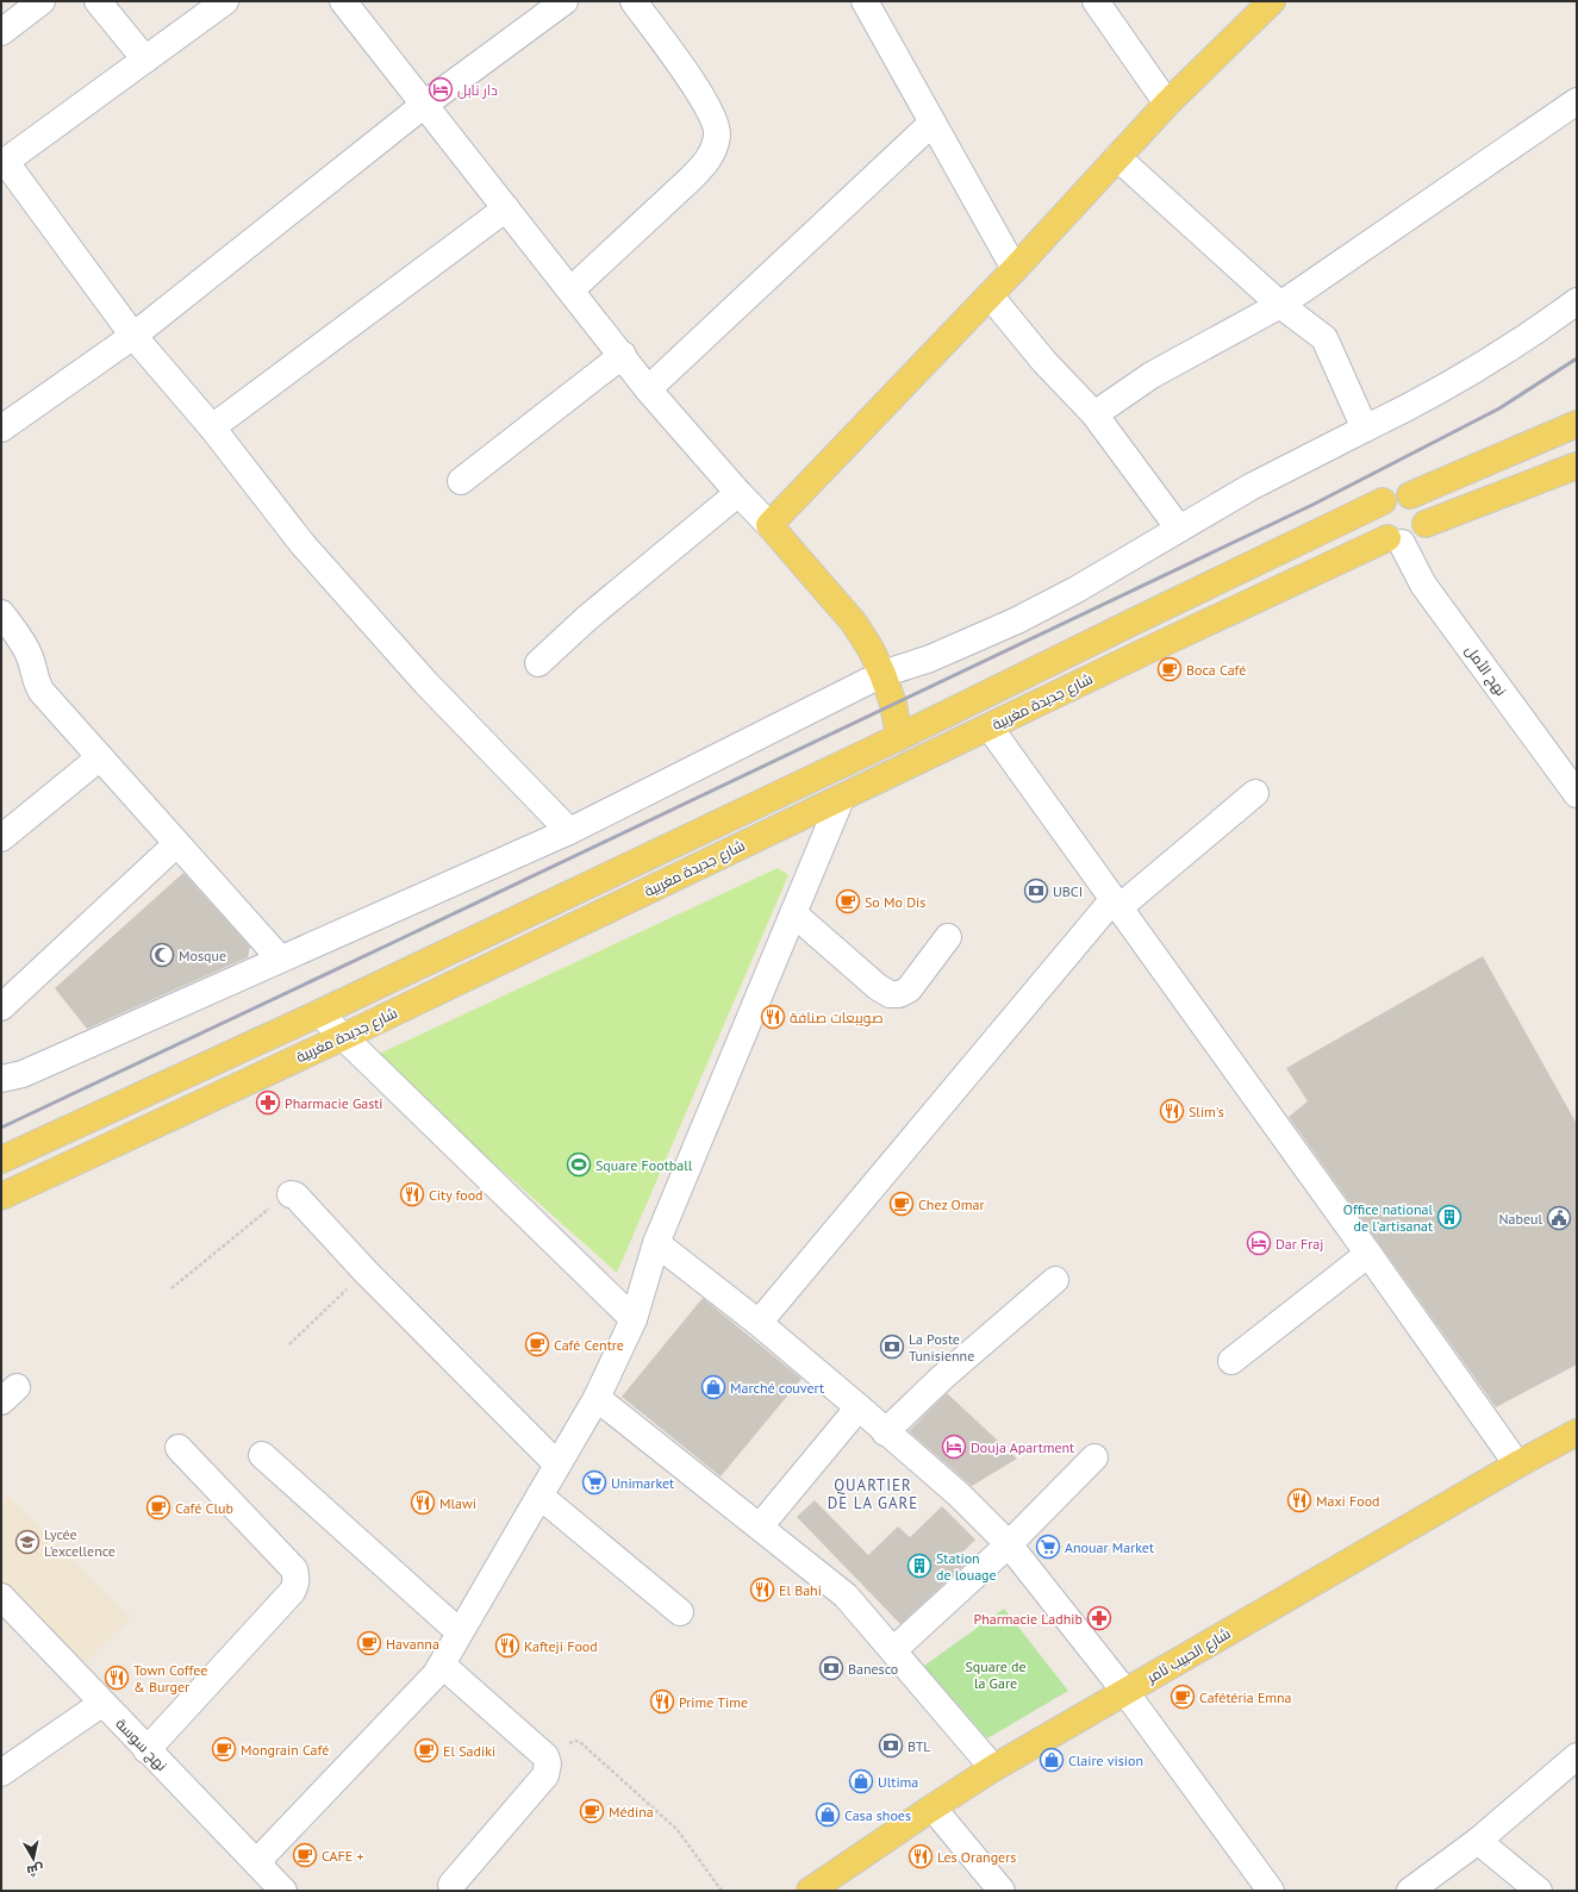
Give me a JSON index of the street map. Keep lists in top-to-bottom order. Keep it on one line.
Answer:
{"streets":{"main road":["شارع جديدة مغربية","شارع الحبيب ثامر"],"street":["نهج الأمل","نهج سوسة"]},"crossings":[["نهج الأمل","شارع جديدة مغربية"]],"districts":["QUARTIER DE LA GARE"],"parks":["Square de la Gare"],"places":{"hotel":["دار نابل","Dar Fraj","Douja Apartment"],"cafe":["Boca Café","So Mo Dis","Chez Omar","Café Centre","Café Club","Havanna","Cafétéria Emna","Mongrain Café","El Sadiki","Médina","CAFE +"],"bank":["UBCI","La Poste Tunisienne","Banesco","BTL"],"mosque":["Mosque"],"restaurant":["صويبعات صنافة","Slim's","City food","Maxi Food","Mlawi","El Bahi","Kafteji Food","Town Coffee & Burger","Prime Time","Les Orangers"],"pharmacy":["Pharmacie Gasti","Pharmacie Ladhib"],"sports":["Square Football"],"building":["Office national de l'artisanat","Station de louage"],"public building":["Nabeul"],"shop":["Marché couvert","Claire vision","Ultima","Casa shoes"],"supermarket":["Unimarket","Anouar Market"],"school or university":["Lycée L'excellence"]},"north":"bottom"}
